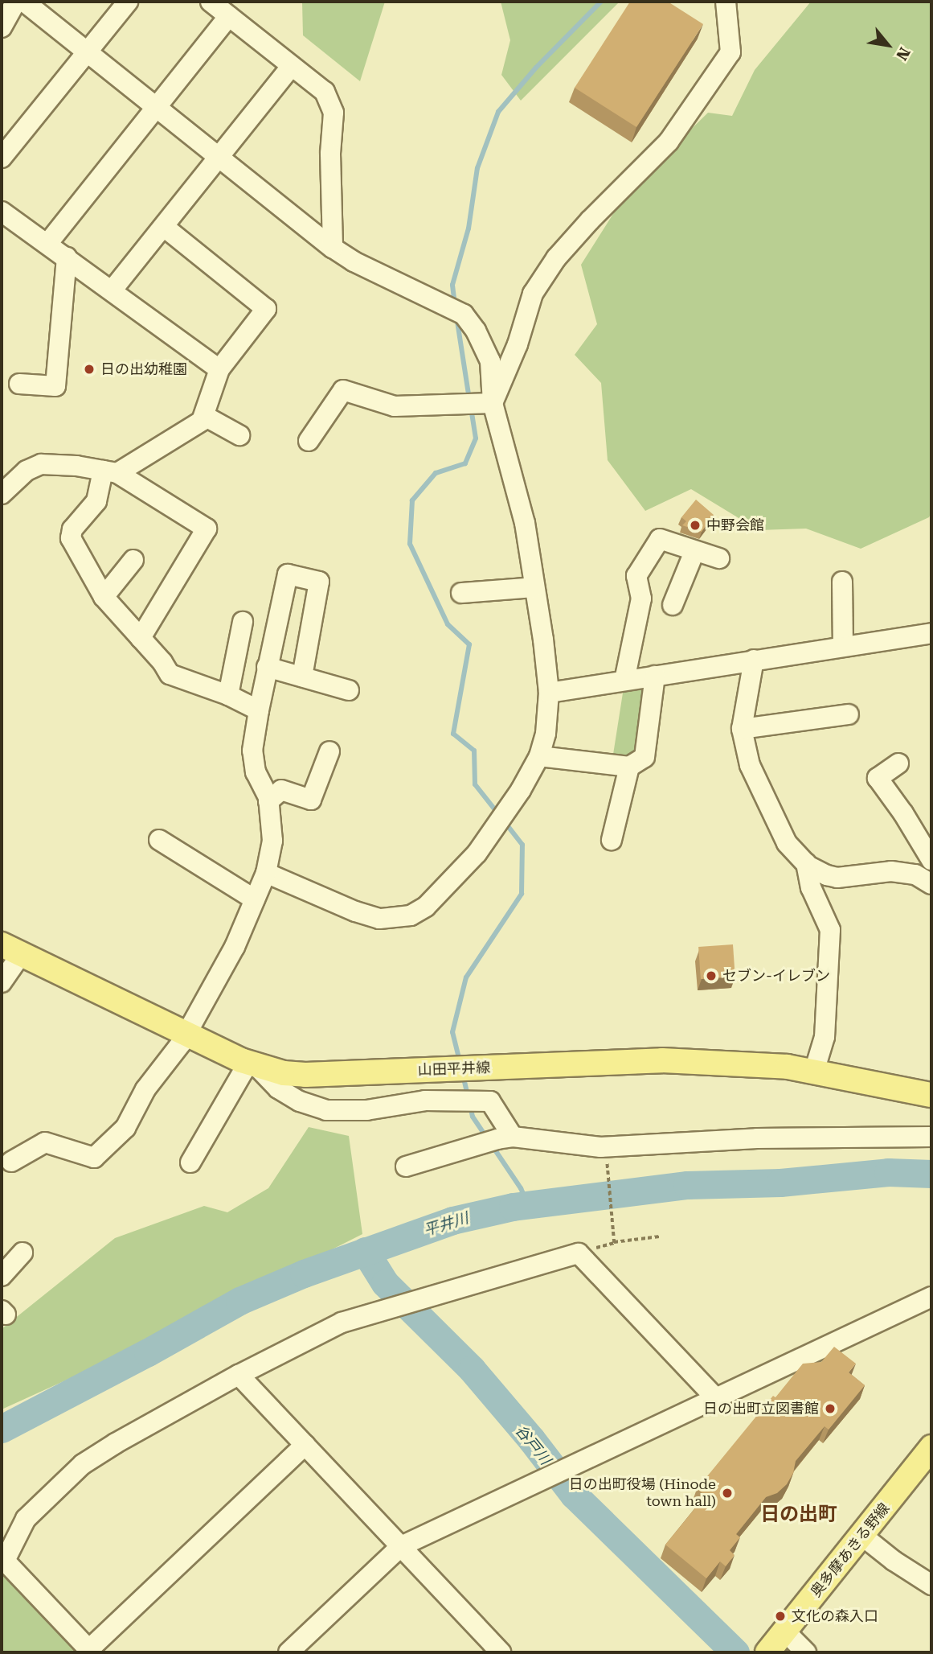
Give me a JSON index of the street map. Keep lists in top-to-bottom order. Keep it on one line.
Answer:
{"streets":{"main road":["山田平井線","奥多摩あきる野線"]},"districts":["日の出町"],"water":["平井川","谷戸川"],"places":["日の出幼稚園","中野会館","セブン-イレブン","日の出町立図書館","日の出町役場 (Hinode town hall)","文化の森入口"],"north":"bottom right"}
